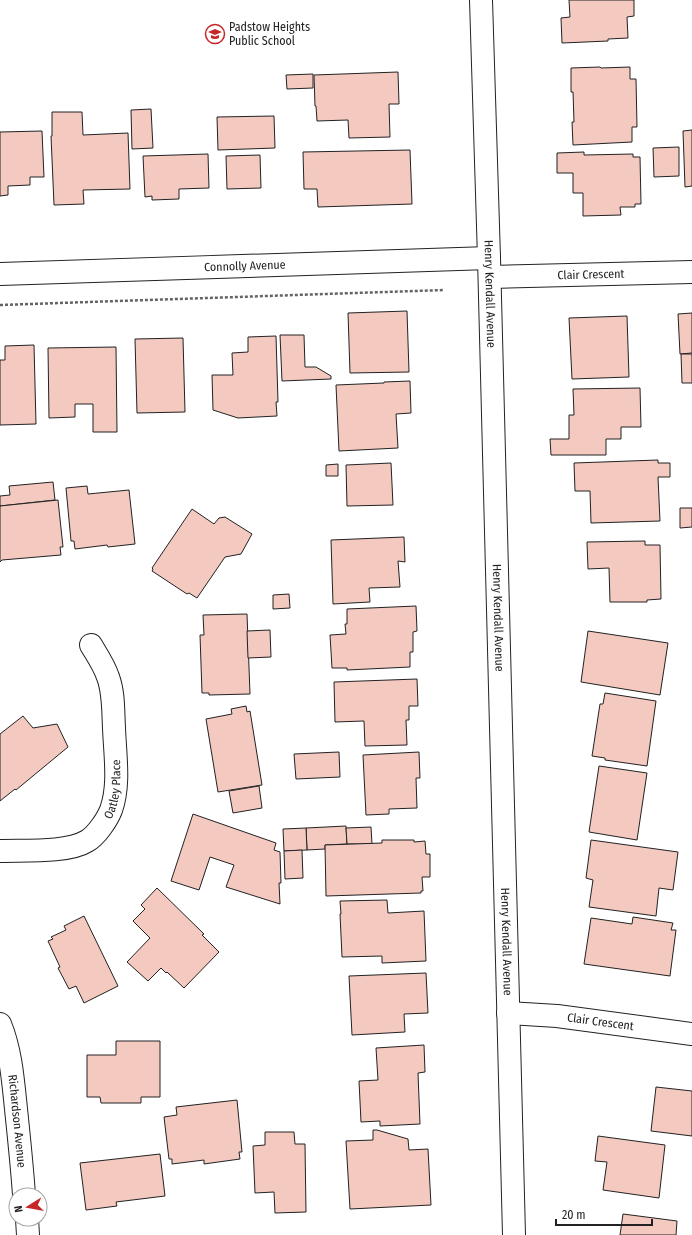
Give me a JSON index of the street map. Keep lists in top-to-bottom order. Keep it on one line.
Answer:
{"streets":{"street":["Connolly Avenue","Clair Crescent","Henry Kendall Avenue","Oatley Place","Richardson Avenue"]},"crossings":[["Connolly Avenue","Clair Crescent"],["Connolly Avenue","Henry Kendall Avenue"],["Clair Crescent","Henry Kendall Avenue"]],"places":{"school or university":["Padstow Heights Public School"]},"scale_bar":"20 m","north":"left"}
